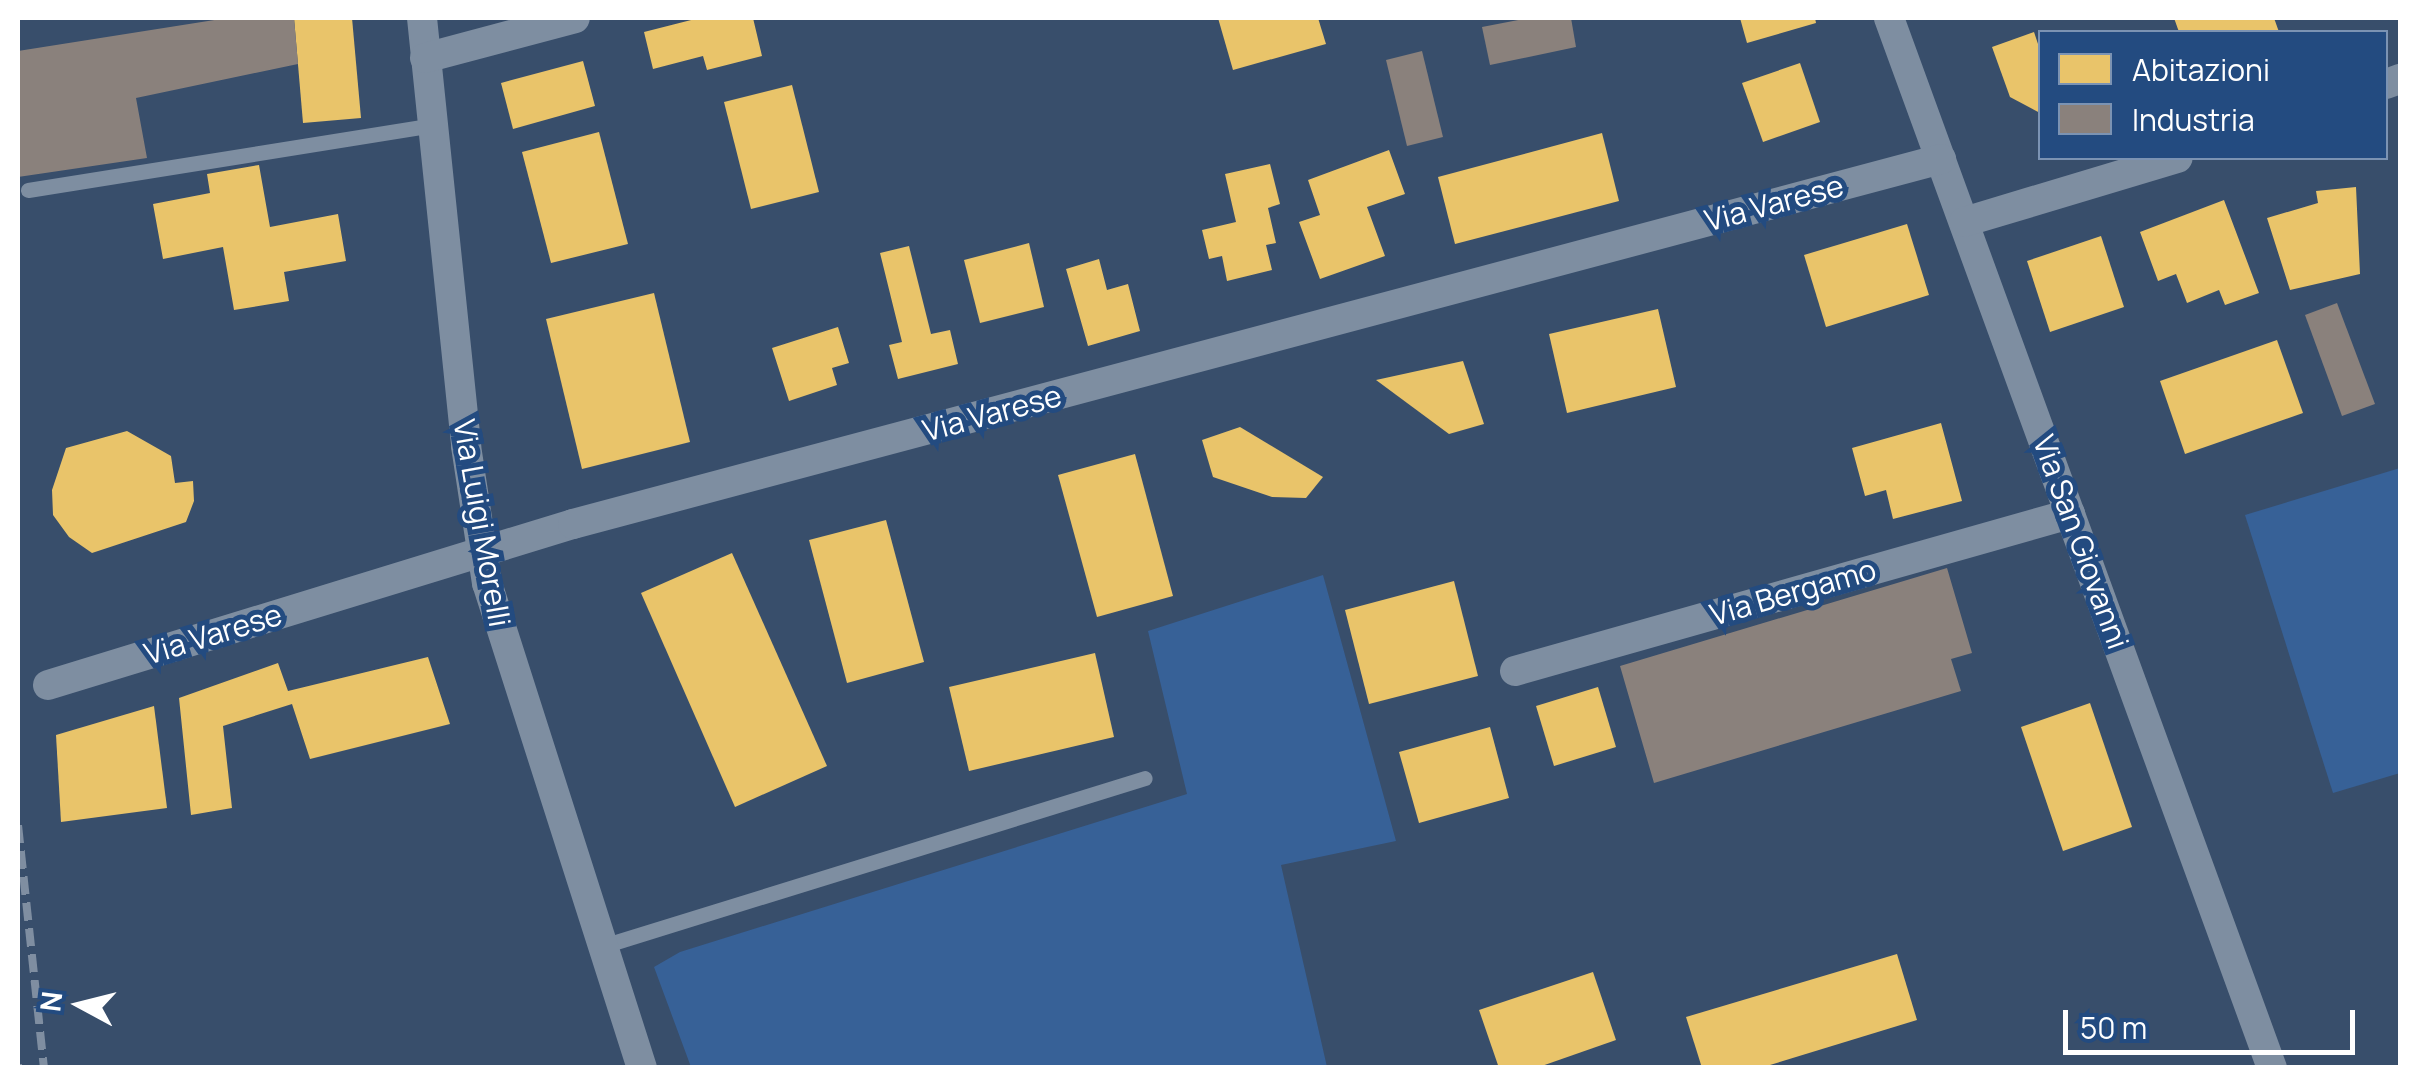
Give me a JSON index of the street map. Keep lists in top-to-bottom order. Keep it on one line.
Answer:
{"streets":{"street":["Via Varese","Via Luigi Morelli","Via San Giovanni","Via Bergamo"]},"crossings":[["Via Varese","Via Luigi Morelli"],["Via Varese","Via San Giovanni"],["Via San Giovanni","Via Bergamo"]],"legend":["Abitazioni","Industria"],"scale_bar":"50 m","north":"left"}
